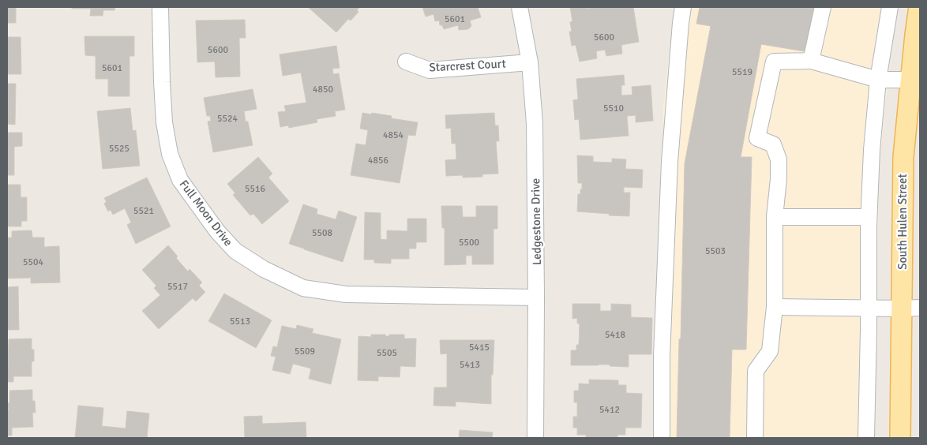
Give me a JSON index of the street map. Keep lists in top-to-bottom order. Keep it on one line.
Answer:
{"streets":{"main road":["South Hulen Street"],"street":["Starcrest Court","Full Moon Drive","Ledgestone Drive"]},"crossings":[["Starcrest Court","Ledgestone Drive"],["Full Moon Drive","Ledgestone Drive"]],"house_numbers":["5601","5600","5600","5601","5519","4850","5510","5524","4854","5525","4856","5516","5521","5508","5500","5503","5504","5517","5513","5418","5415","5509","5505","5413","5412"]}
